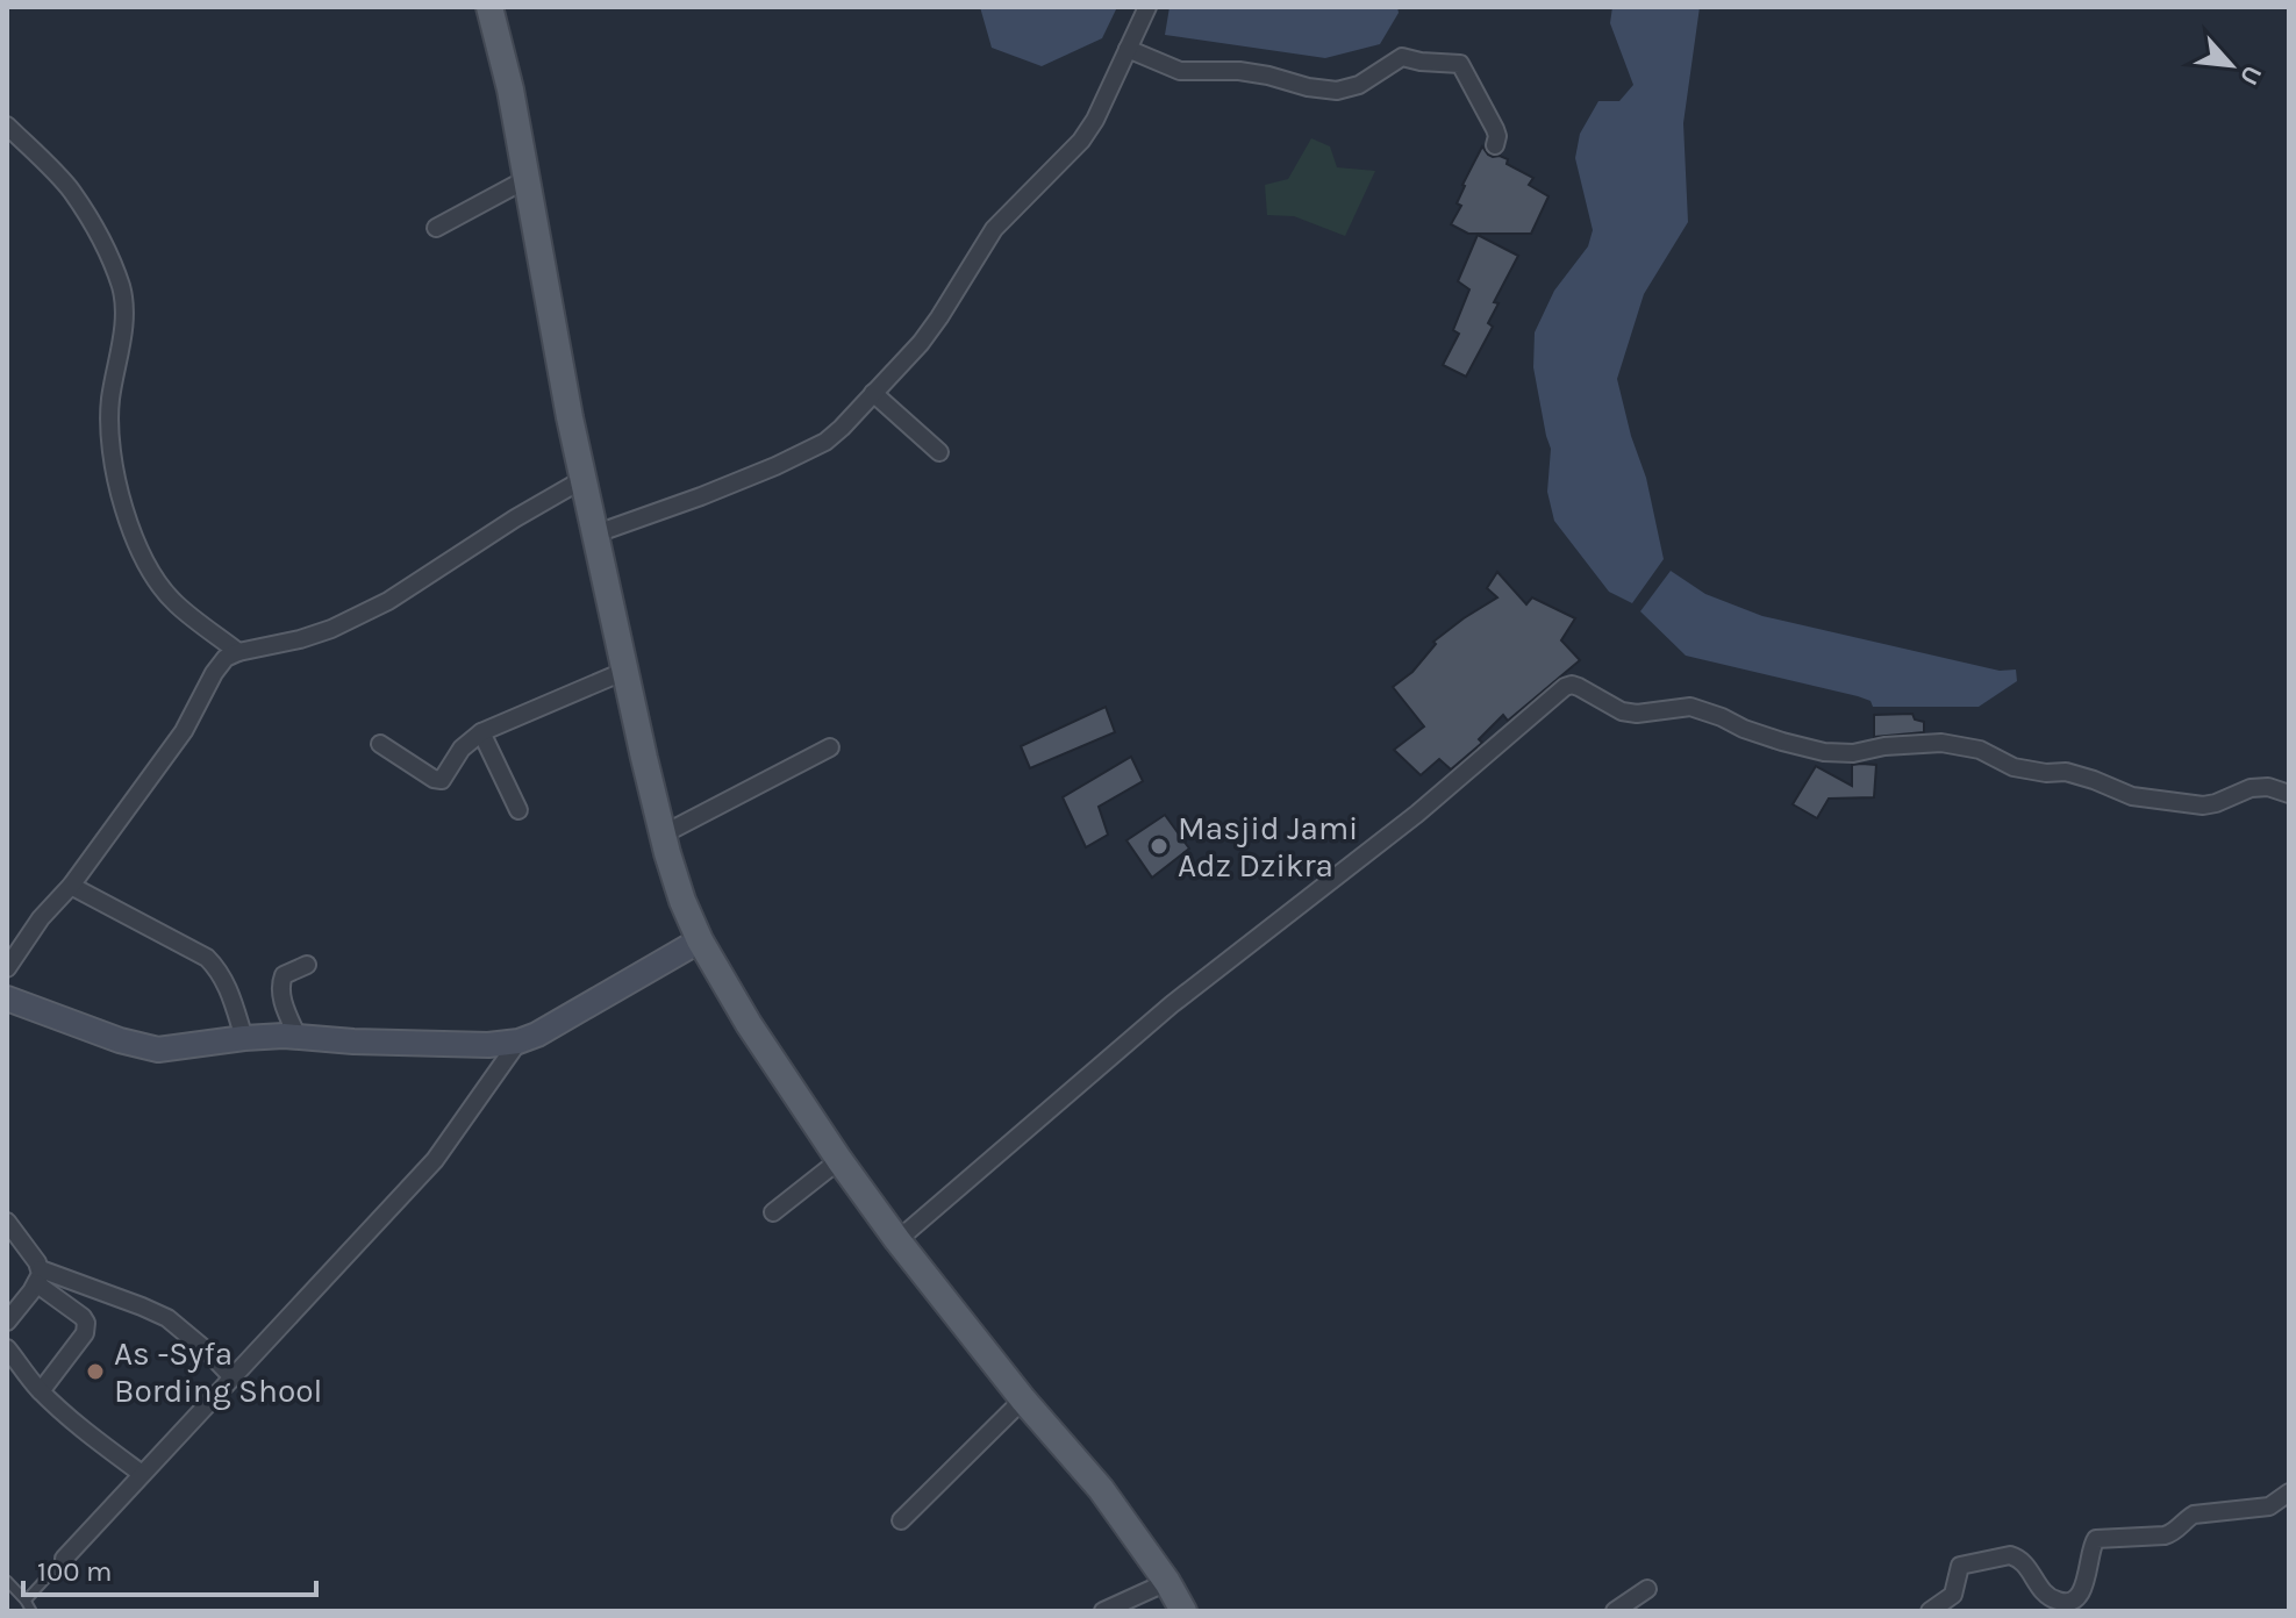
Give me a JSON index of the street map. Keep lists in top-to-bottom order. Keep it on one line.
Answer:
{"places":["Masjid Jami Adz Dzikra","As -Syfa Bording Shool"],"scale_bar":"100 m","north":"bottom right"}
